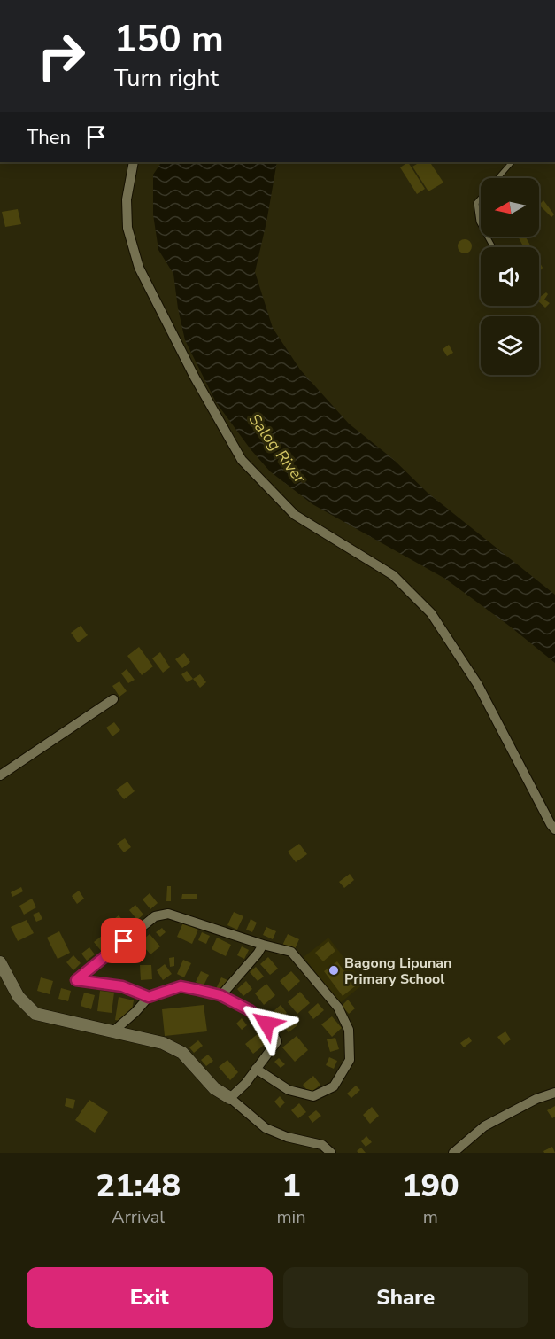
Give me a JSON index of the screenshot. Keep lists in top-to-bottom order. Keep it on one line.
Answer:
{"water":["Salog River"],"places":["Bagong Lipunan Primary School"],"north":"left","page":{"turn":["150 m","Turn right"],"then":"Then","eta":["21:48","Arrival","1","min","190","m"],"buttons":["Exit","Share"]}}
